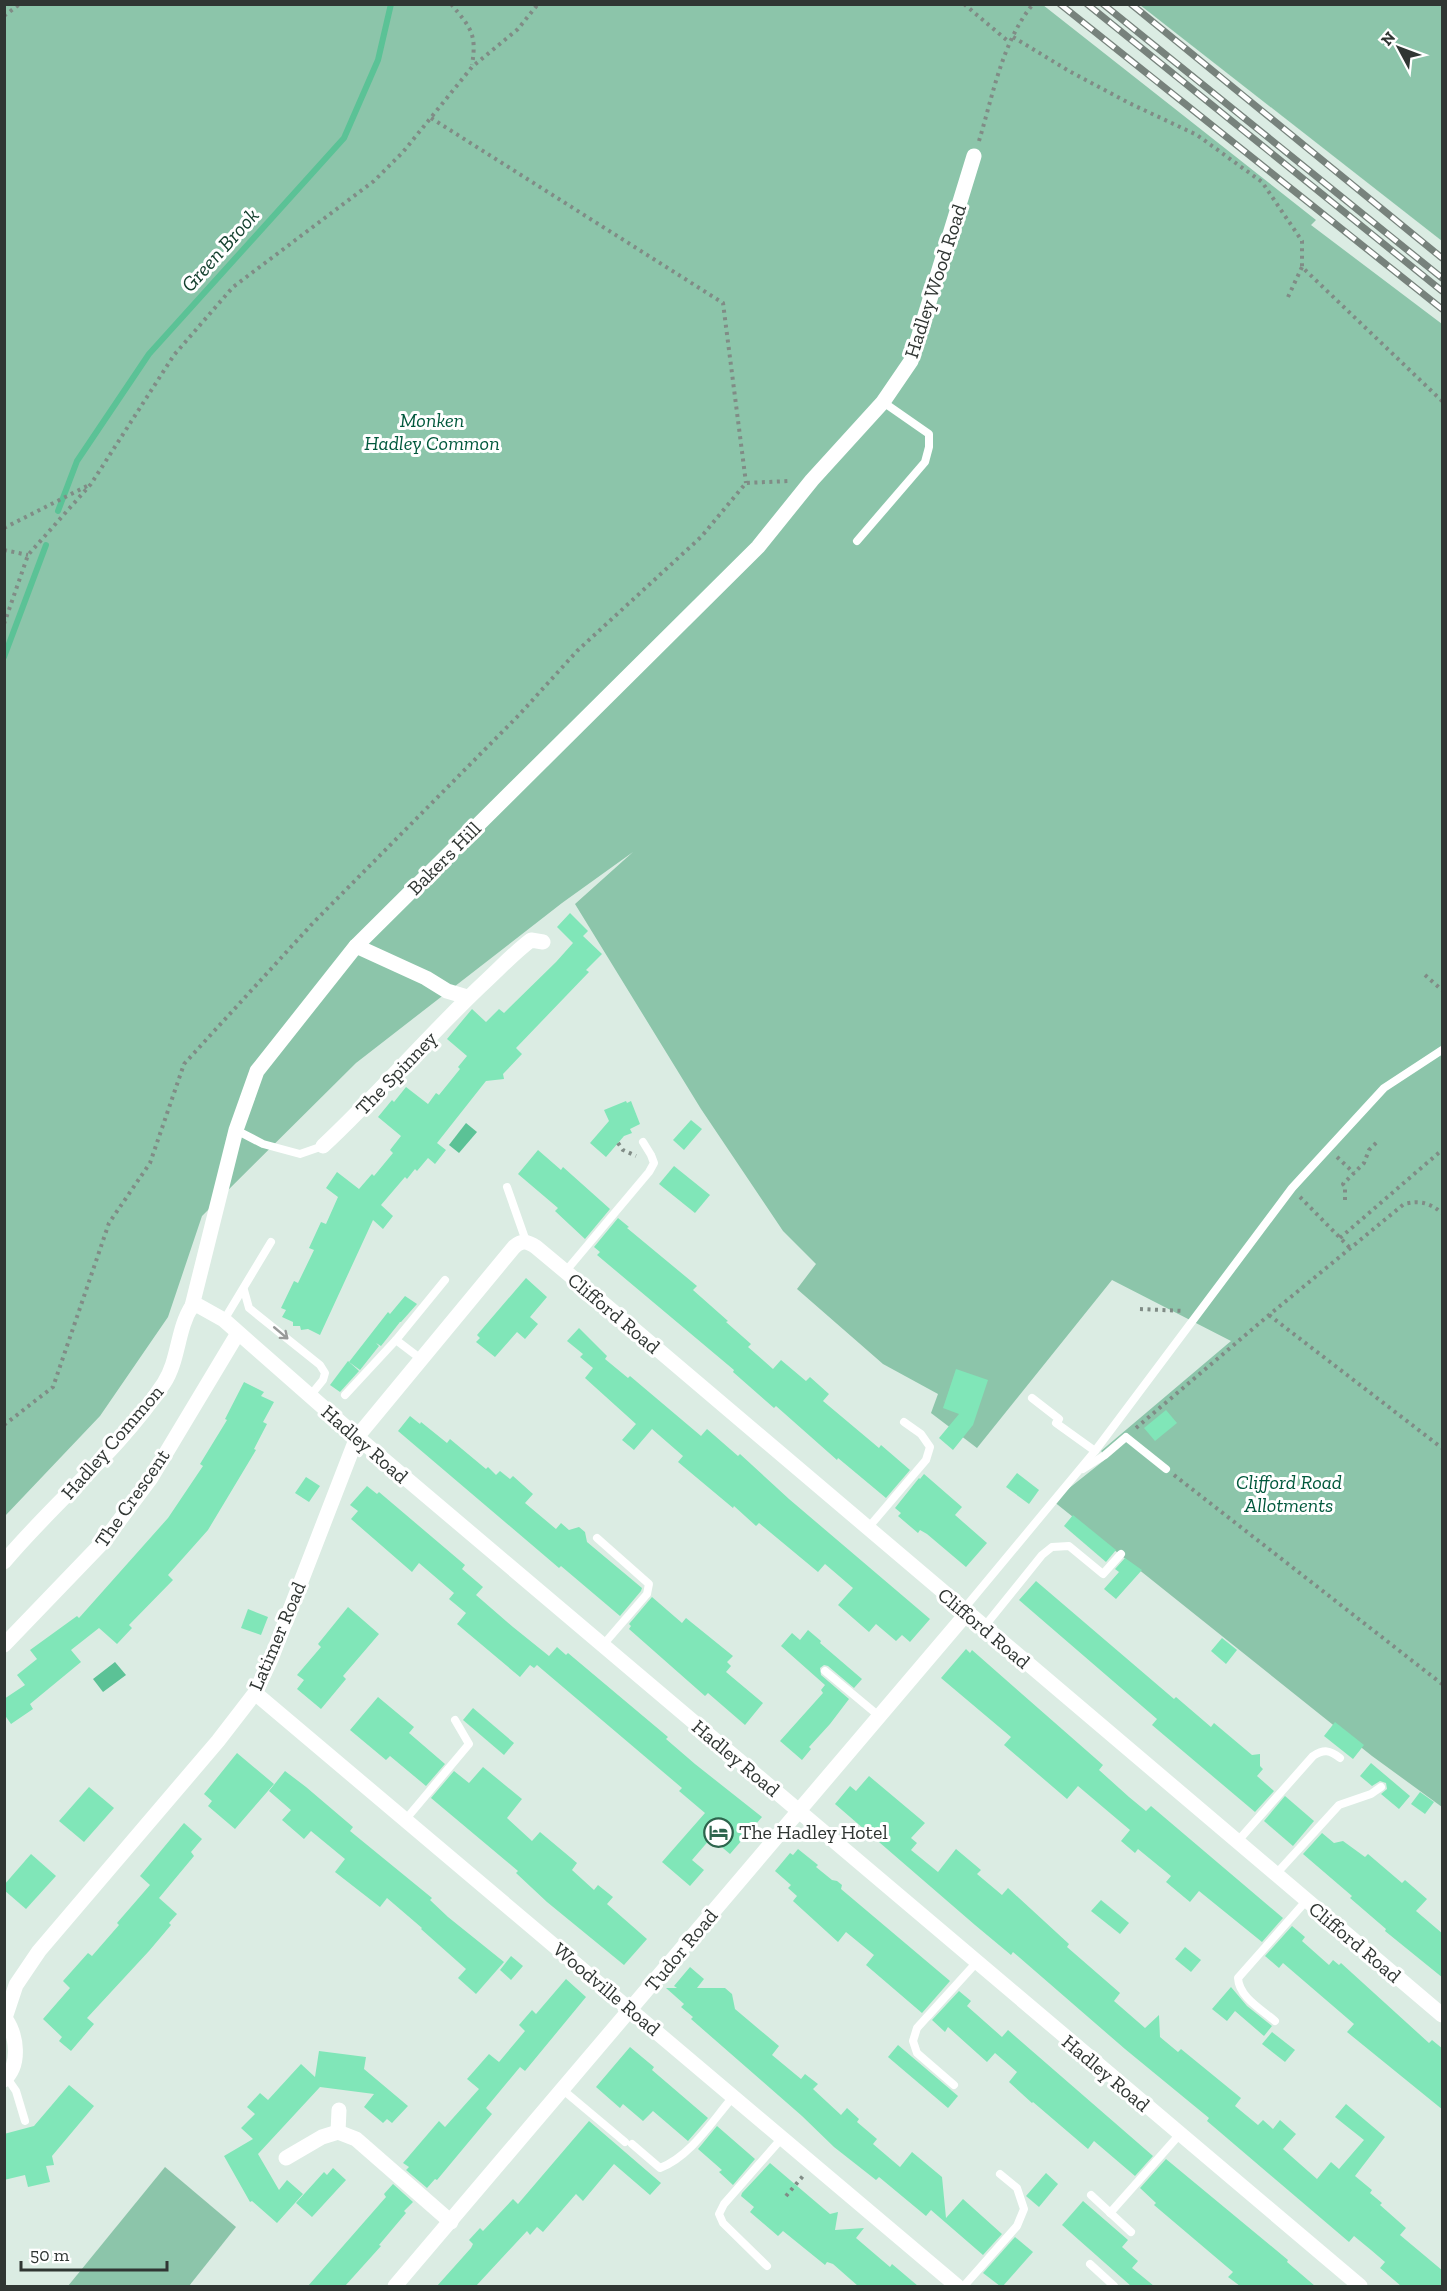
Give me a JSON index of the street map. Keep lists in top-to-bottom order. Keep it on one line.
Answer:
{"streets":{"street":["Hadley Wood Road","Bakers Hill","The Spinney","Clifford Road","Hadley Common","Hadley Road","The Crescent","Latimer Road","Tudor Road","Woodville Road"]},"crossings":[["Hadley Wood Road","Bakers Hill"],["Bakers Hill","Hadley Common"],["Bakers Hill","Hadley Road"],["Clifford Road","Latimer Road"],["Clifford Road","Tudor Road"],["Hadley Common","Hadley Road"],["Hadley Road","The Crescent"],["Hadley Road","Latimer Road"],["Hadley Road","Tudor Road"],["Latimer Road","Woodville Road"],["Tudor Road","Woodville Road"]],"water":["Green Brook"],"parks":["Monken Hadley Common","Clifford Road Allotments"],"places":{"hotel":["The Hadley Hotel"]},"scale_bar":"50 m","north":"top left"}
